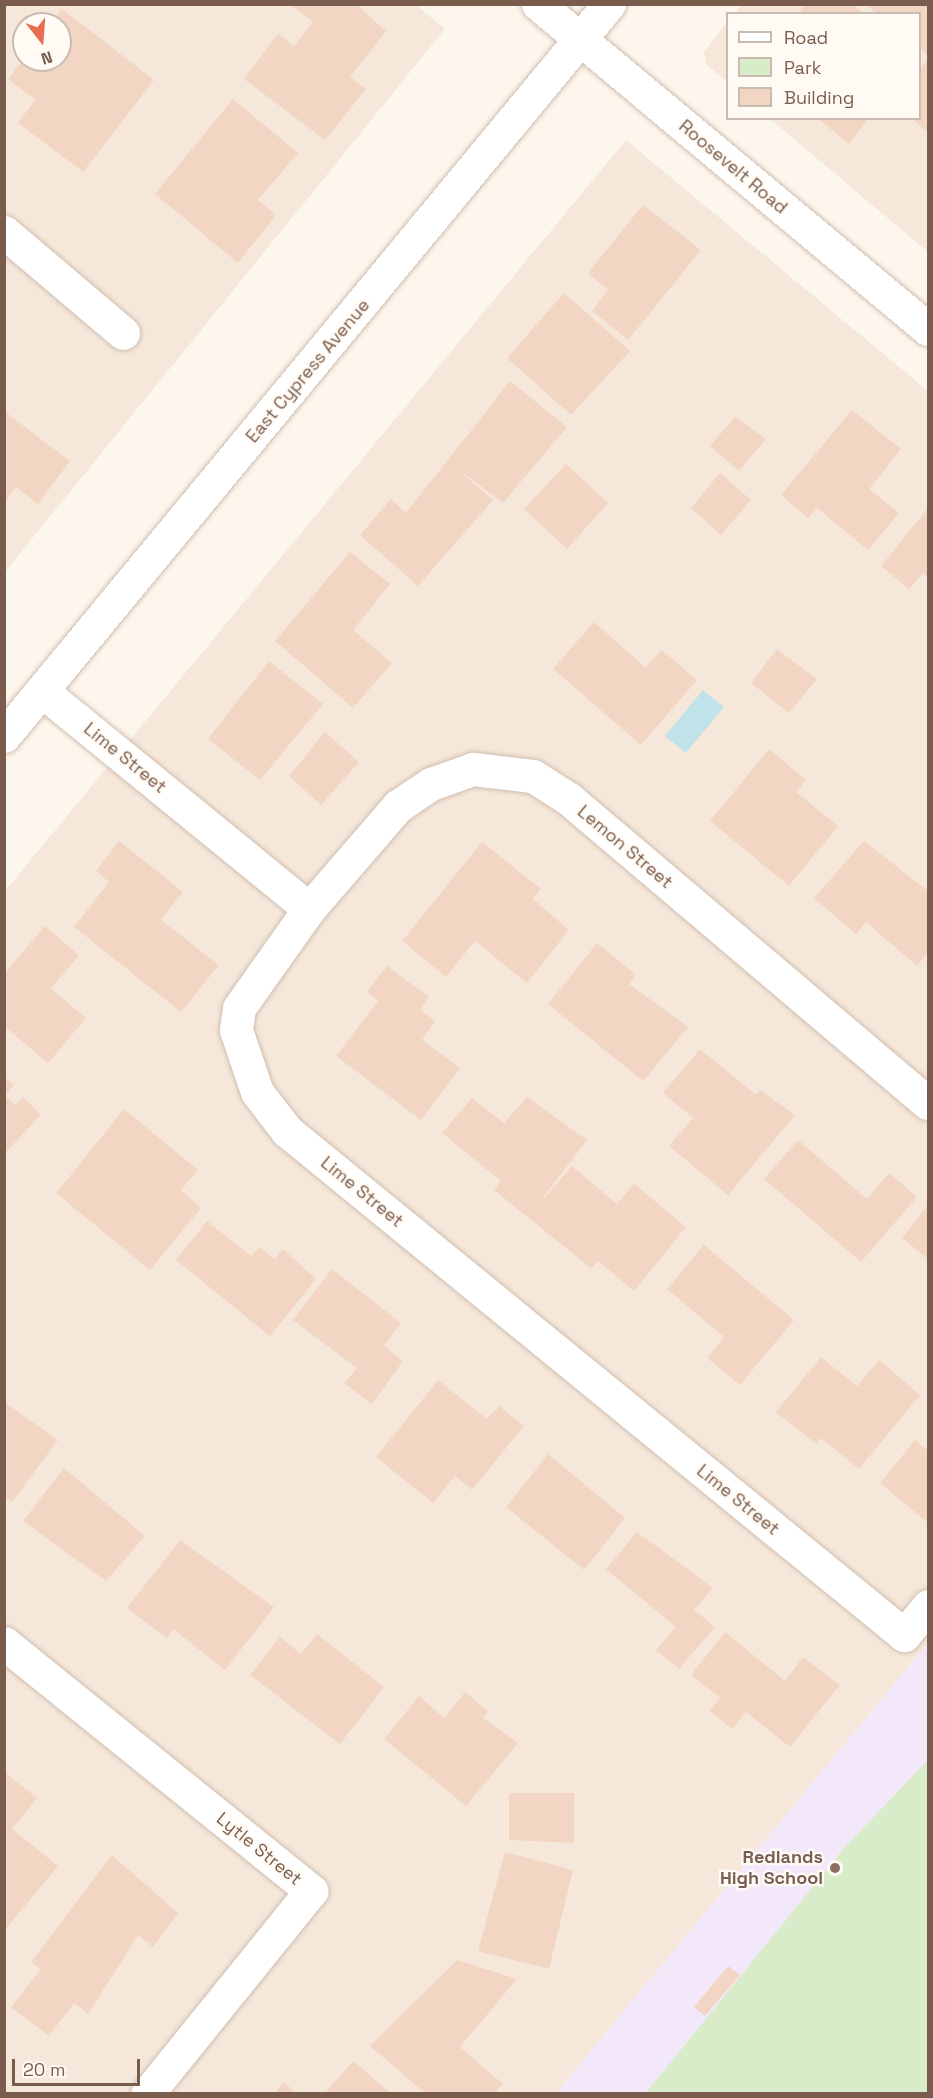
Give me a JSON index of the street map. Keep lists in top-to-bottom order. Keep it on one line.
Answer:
{"streets":{"street":["Roosevelt Road","East Cypress Avenue","Lime Street","Lemon Street","Lytle Street"]},"crossings":[["Roosevelt Road","East Cypress Avenue"],["East Cypress Avenue","Lime Street"],["Lime Street","Lemon Street"]],"places":["Redlands High School"],"legend":["Road","Park","Building"],"scale_bar":"20 m","north":"bottom"}
